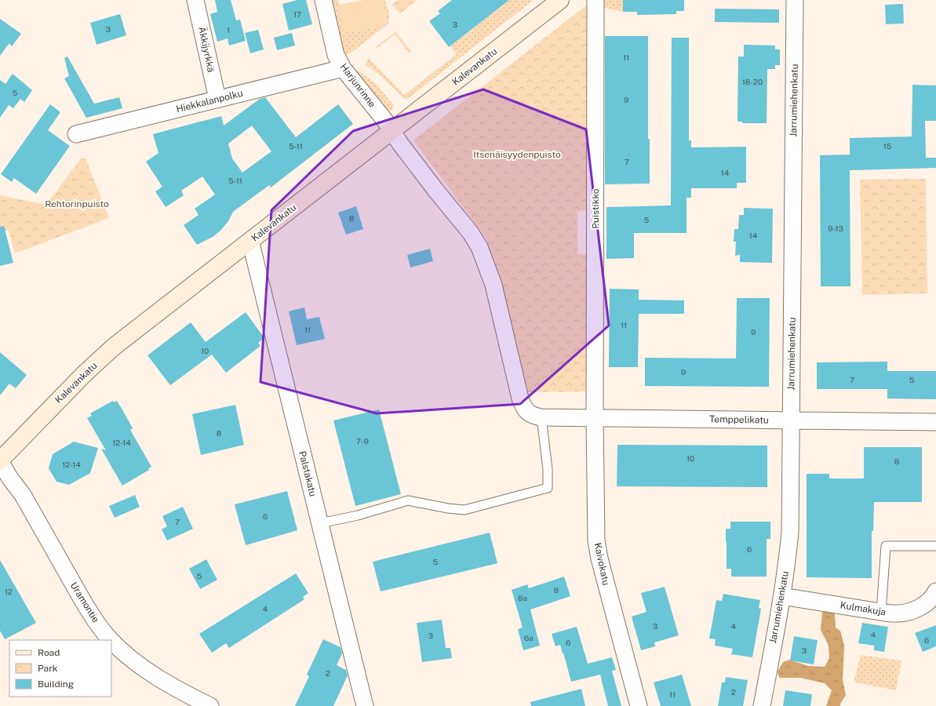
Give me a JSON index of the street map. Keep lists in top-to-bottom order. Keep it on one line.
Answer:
{"streets":{"street":["Äkkijyrkkä","Kalevankatu","Harjunrinne","Jarrumiehenkatu","Hiekkalanpolku","Puistikko","Temppelikatu","Palstakatu","Kaivokatu","Uramontie","Kulmakuja"]},"crossings":[["Äkkijyrkkä","Hiekkalanpolku"],["Kalevankatu","Harjunrinne"],["Kalevankatu","Palstakatu"],["Kalevankatu","Uramontie"],["Harjunrinne","Hiekkalanpolku"],["Jarrumiehenkatu","Temppelikatu"],["Jarrumiehenkatu","Kulmakuja"],["Puistikko","Temppelikatu"],["Puistikko","Kaivokatu"],["Temppelikatu","Kaivokatu"]],"parks":["Itsenäisyydenpuisto","Rehtorinpuisto"],"house_numbers":["17","3","3","1","11","18-20","5","9","5-11","15","7","14","5-11","8","5","9-13","14","11","11","9","10","9","7","5","8","7-9","12-14","10","8","12-14","6","7","6","5","5","8","12","8a","4","3","4","4","3","6a","6","6","3","2","2","11"],"legend":["Road","Park","Building"]}
